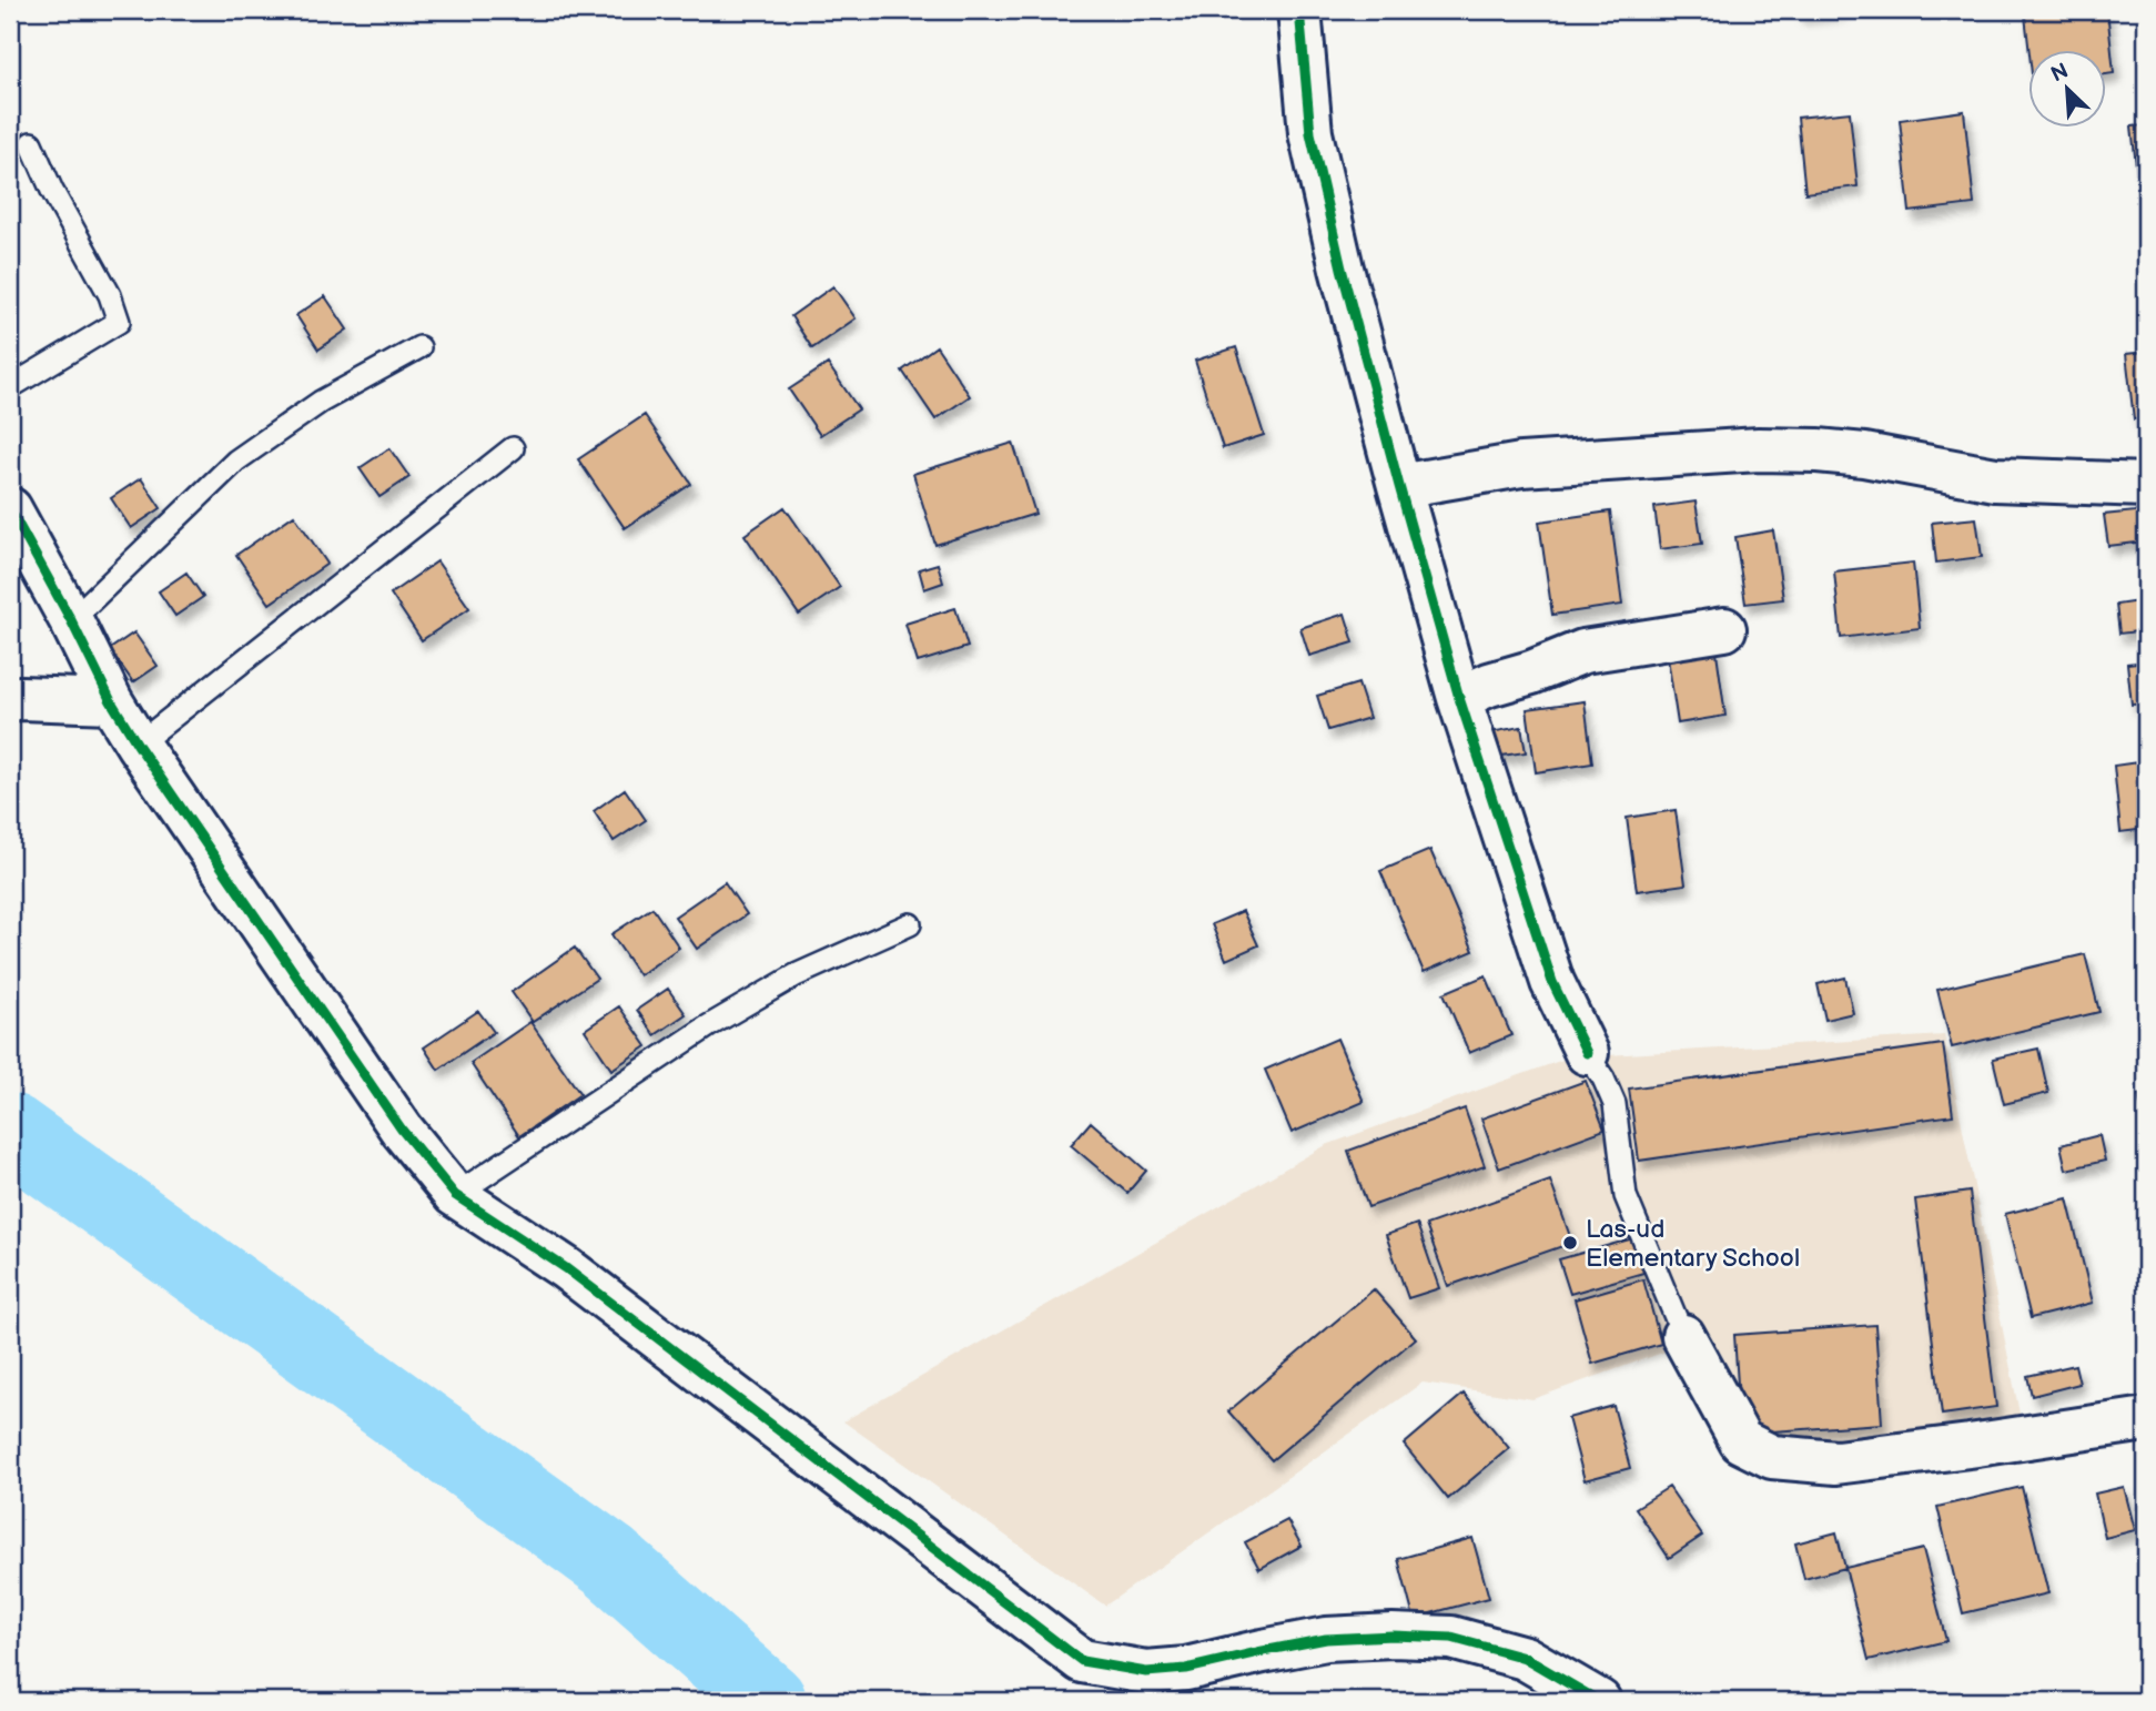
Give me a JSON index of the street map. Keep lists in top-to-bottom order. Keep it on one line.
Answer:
{"places":["Las-ud Elementary School"],"north":"top left"}
